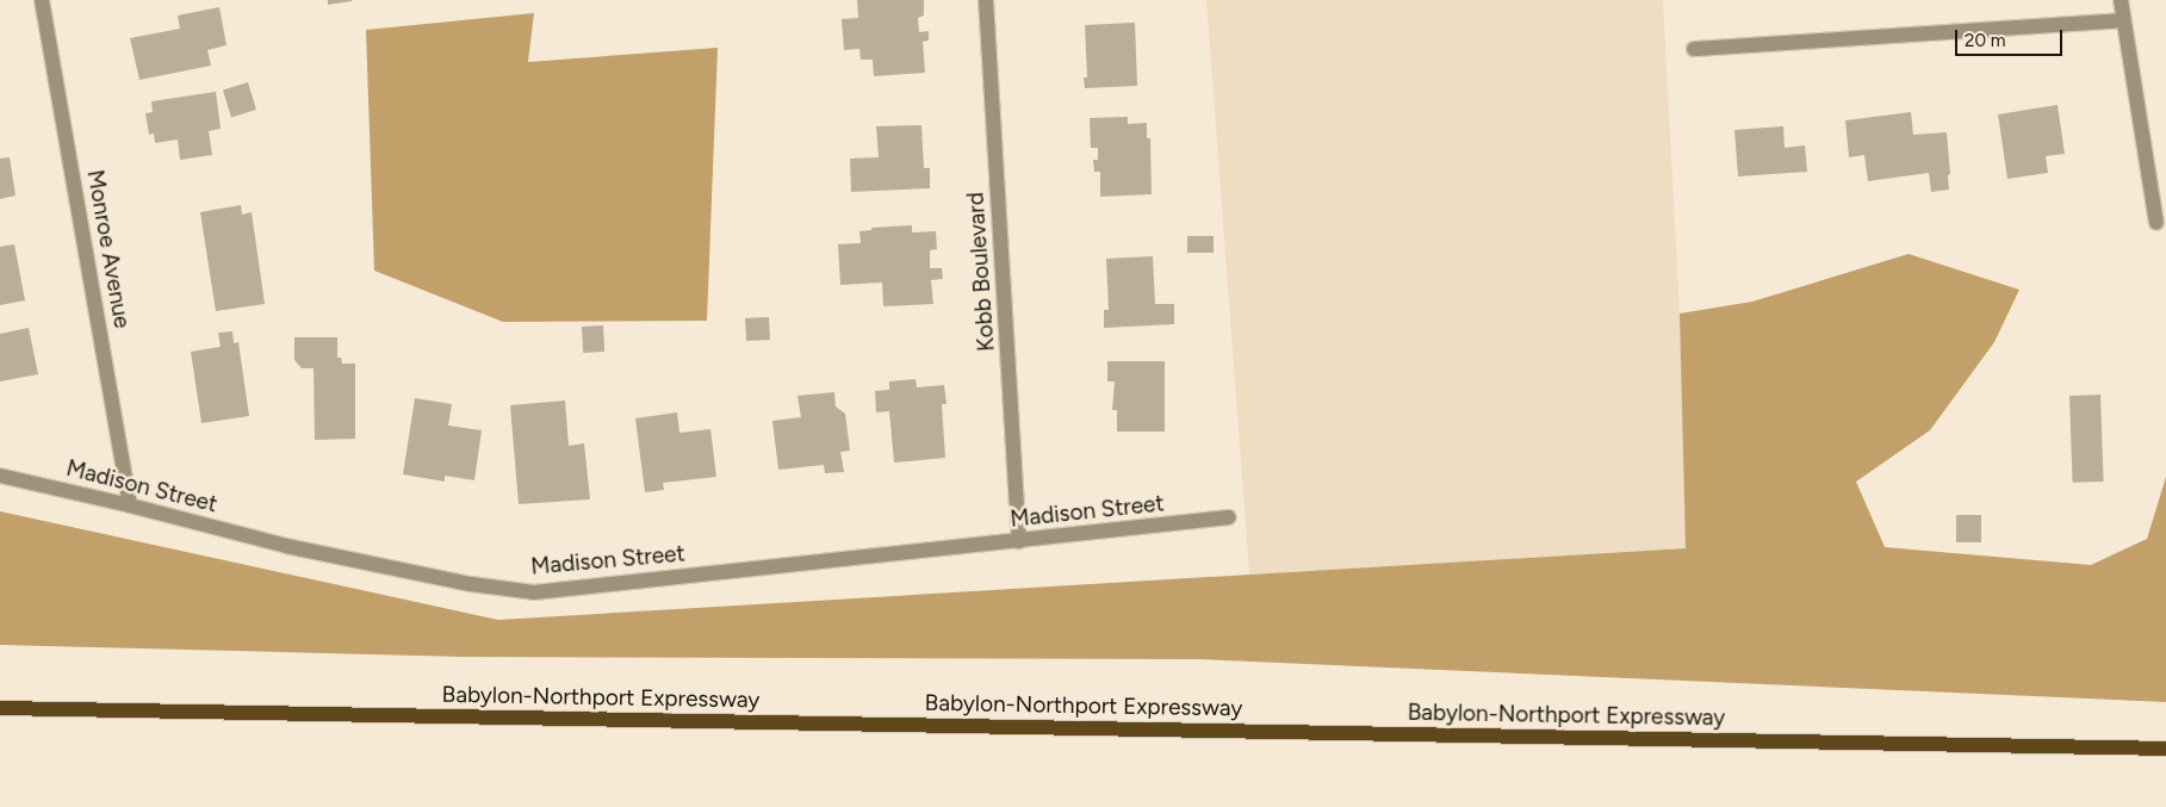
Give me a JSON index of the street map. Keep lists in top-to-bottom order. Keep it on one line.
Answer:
{"streets":{"main road":["Babylon-Northport Expressway"],"street":["Monroe Avenue","Kobb Boulevard","Madison Street"]},"crossings":[["Monroe Avenue","Madison Street"],["Kobb Boulevard","Madison Street"]],"scale_bar":"20 m"}
